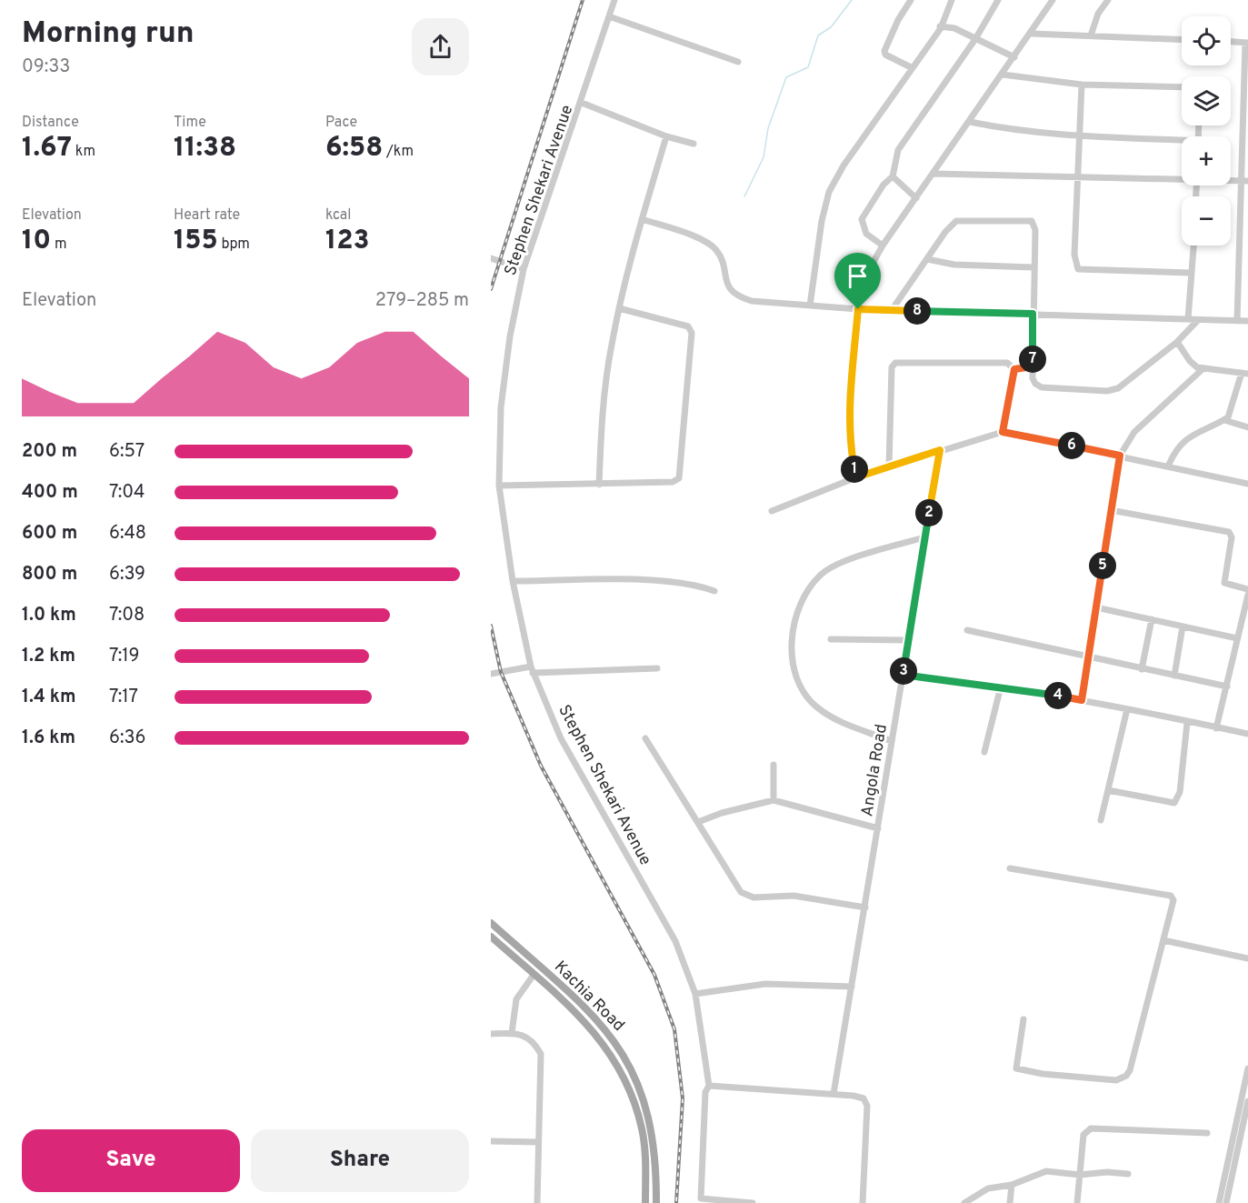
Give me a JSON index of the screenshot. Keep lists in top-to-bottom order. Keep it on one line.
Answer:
{"streets":{"main road":["Kachia Road"],"street":["Stephen Shekari Avenue","Angola Road"]},"page":{"heading":["Morning run","09:33"],"map_buttons":["+","−"],"stats":[["Distance","1.67 km"],["Time","11:38"],["Pace","6:58 /km"],["Elevation","10 m"],["Heart rate","155 bpm"],["kcal","123"]],"chart":["Elevation","279–285 m"],"pins":["8","7","6","1","2","5","3","4"],"list":[{"name":"200 m","note":"6:57"},{"name":"400 m","note":"7:04"},{"name":"600 m","note":"6:48"},{"name":"800 m","note":"6:39"},{"name":"1.0 km","note":"7:08"},{"name":"1.2 km","note":"7:19"},{"name":"1.4 km","note":"7:17"},{"name":"1.6 km","note":"6:36"}],"buttons":["Save","Share"]}}
